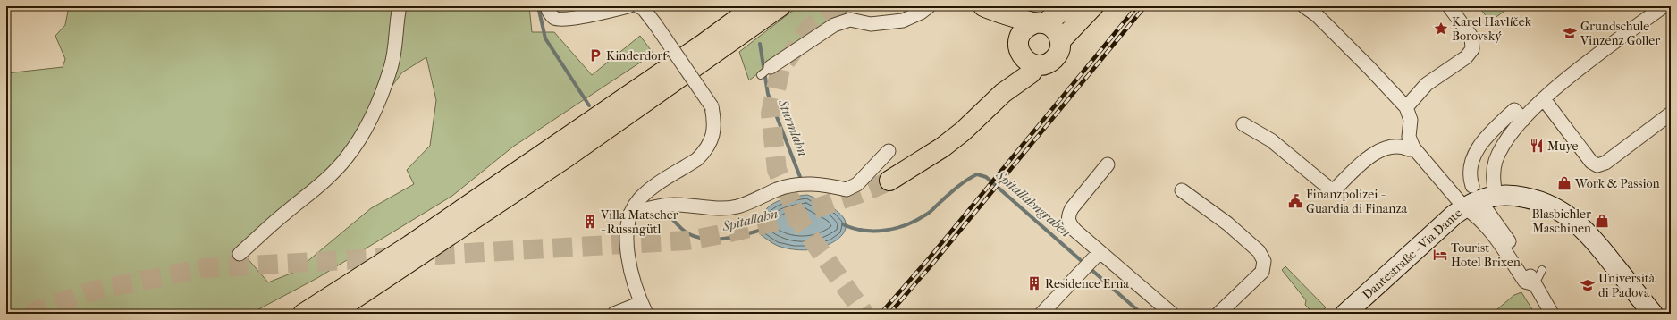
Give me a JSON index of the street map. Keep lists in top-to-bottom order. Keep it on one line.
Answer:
{"streets":{"main road":["Dantestraße - Via Dante"]},"water":["Sturmlahn","Spitallahngraben","Spitallahn"],"places":{"place":["Karel Havlíček Borovský"],"school or university":["Grundschule Vinzenz Goller","Università di Padova"],"parking":["Kinderdorf"],"restaurant":["Muye"],"shop":["Work & Passion","Blasbichler Maschinen"],"public building":["Finanzpolizei - Guardia di Finanza"],"building":["Villa Matscher - Russngütl","Residence Erna"],"hotel":["Tourist Hotel Brixen"]}}
